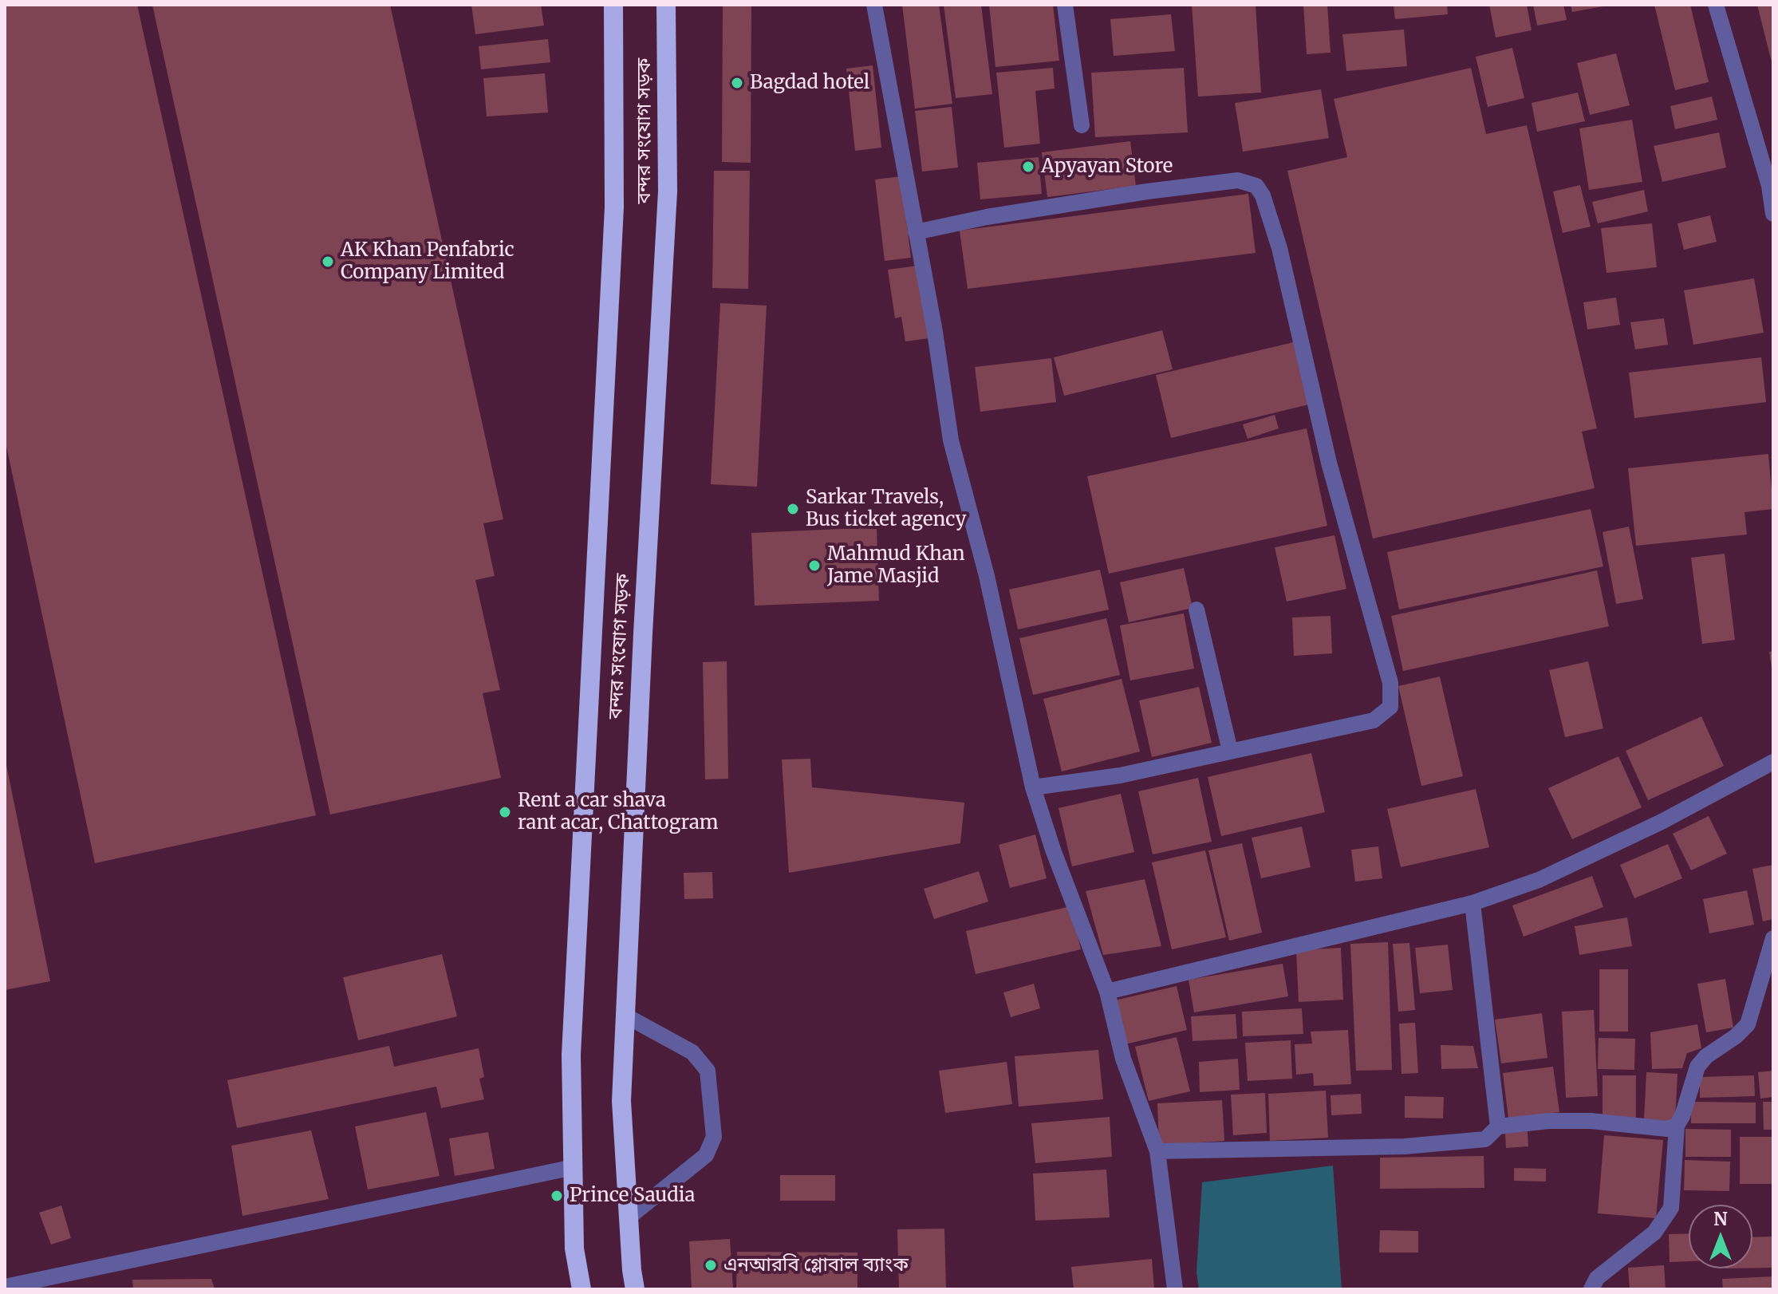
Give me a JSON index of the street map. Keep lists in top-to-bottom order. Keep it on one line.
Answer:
{"streets":{"highway":["বন্দর সংযোগ সড়ক"]},"places":["Bagdad hotel","Apyayan Store","AK Khan Penfabric Company Limited","Sarkar Travels, Bus ticket agency","Mahmud Khan Jame Masjid","Rent a car shava rant acar, Chattogram","Prince Saudia","এনআরবি গ্লোবাল ব্যাংক"],"north":"top"}
